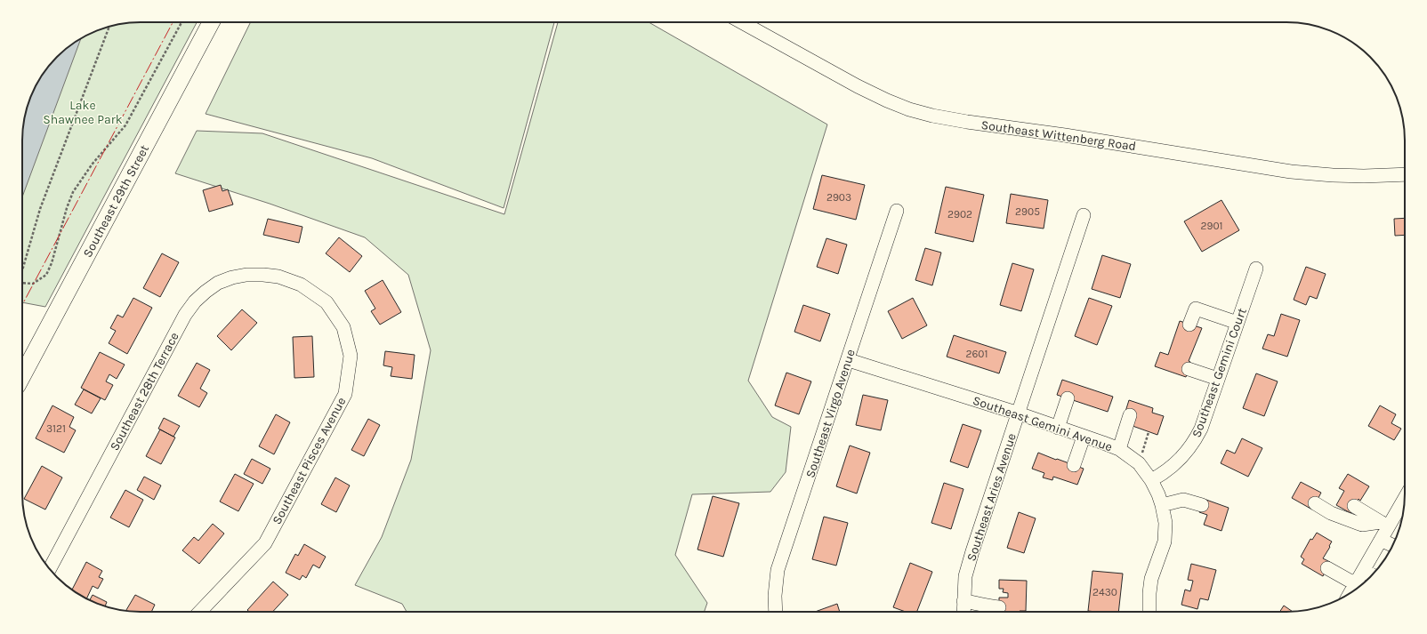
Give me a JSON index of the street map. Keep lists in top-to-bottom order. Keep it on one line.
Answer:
{"streets":{"main road":["Southeast 29th Street"],"street":["Southeast Wittenberg Road","Southeast Gemini Court","Southeast 28th Terrace","Southeast Virgo Avenue","Southeast Gemini Avenue","Southeast Pisces Avenue","Southeast Aries Avenue"]},"crossings":[["Southeast Gemini Court","Southeast Gemini Avenue"],["Southeast 28th Terrace","Southeast Pisces Avenue"],["Southeast Virgo Avenue","Southeast Gemini Avenue"],["Southeast Gemini Avenue","Southeast Aries Avenue"]],"parks":["Lake Shawnee Park"],"house_numbers":["2903","2905","2902","2901","2601","3121","2430"]}
